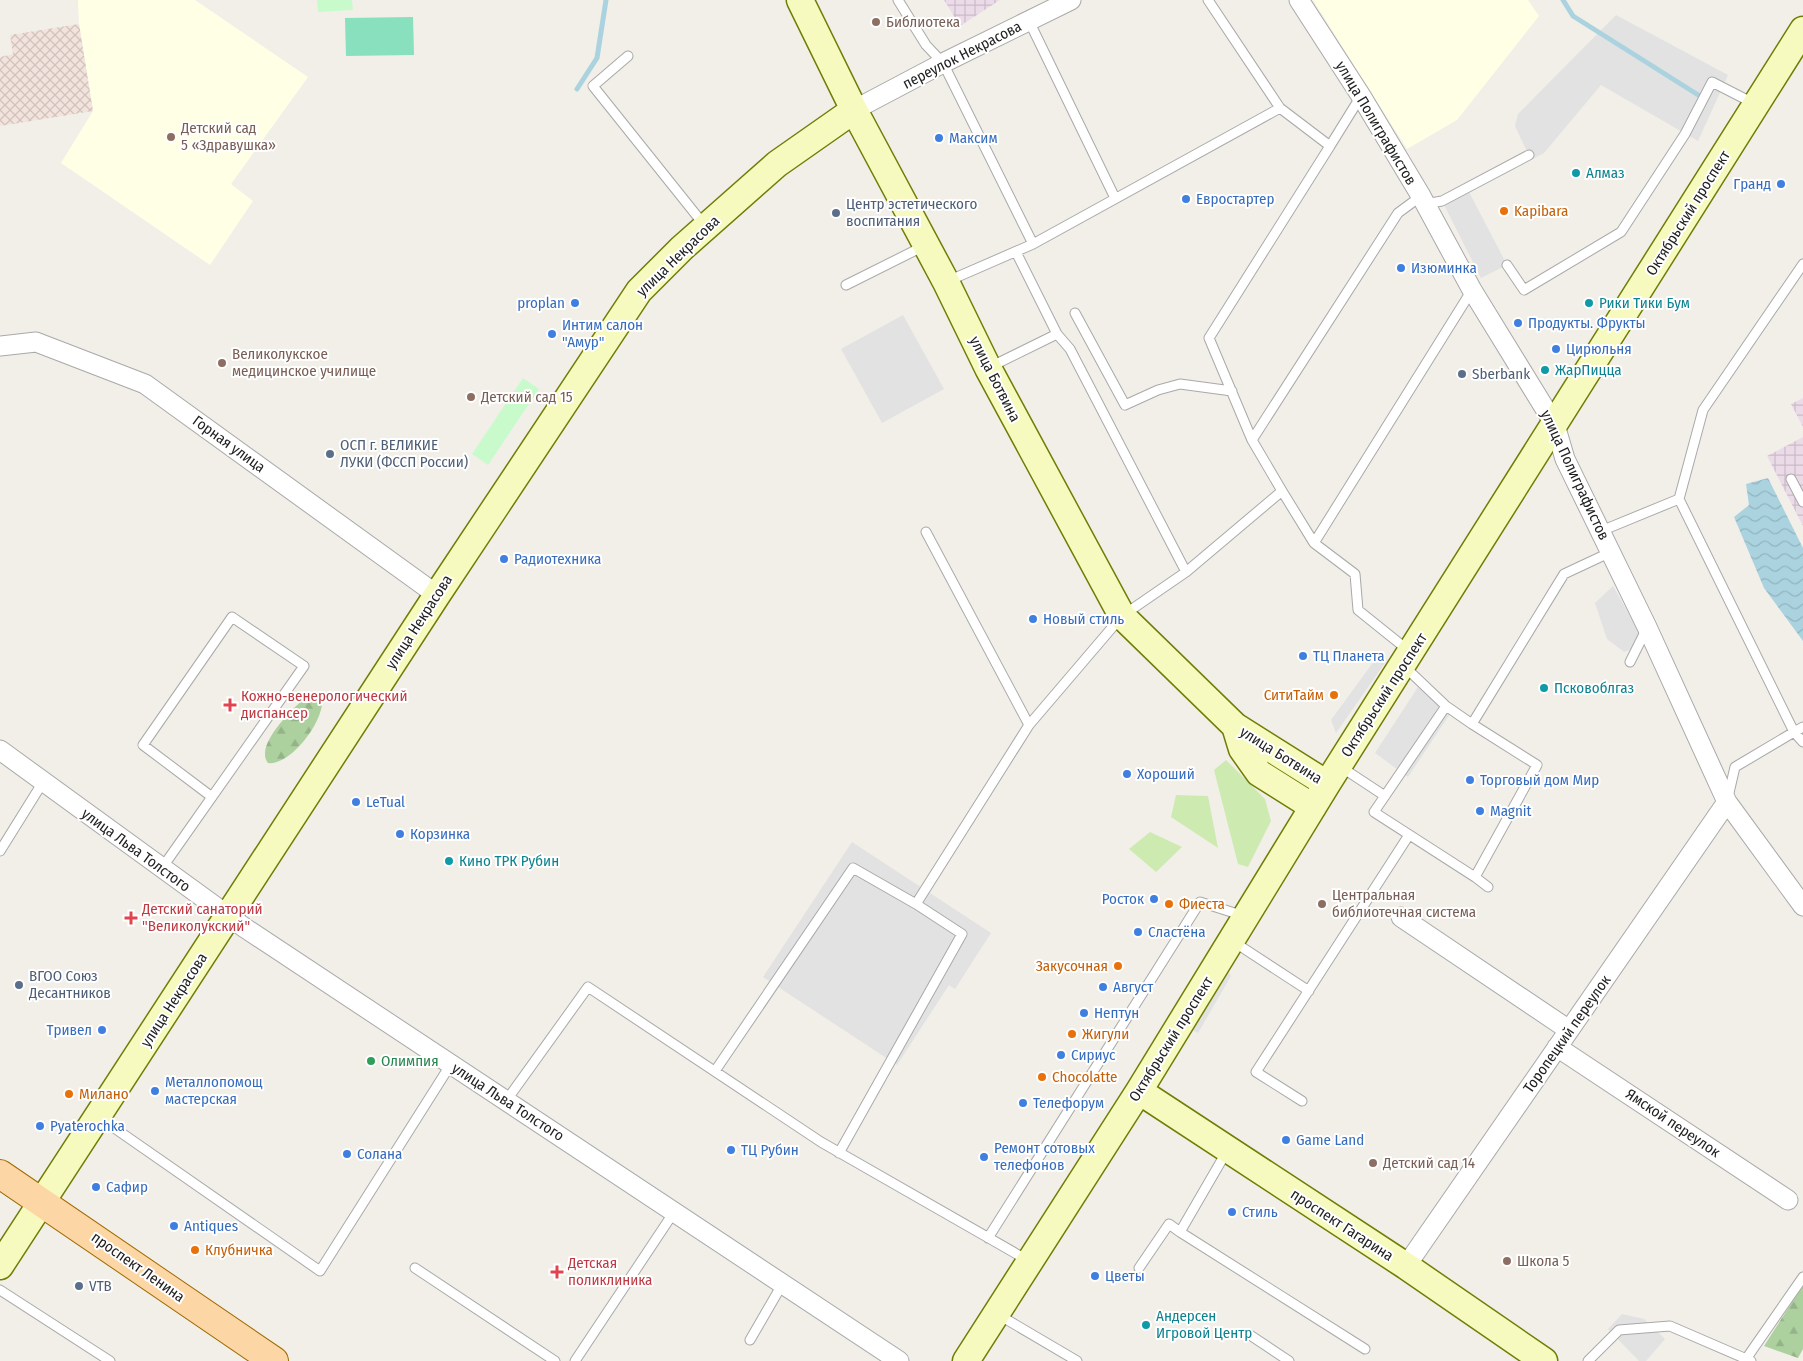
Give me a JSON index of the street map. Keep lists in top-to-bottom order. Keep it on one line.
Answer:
{"streets":{"main road":["проспект Ленина"],"street":["переулок Некрасова","улица Полиграфистов","Октябрьский проспект","улица Некрасова","улица Ботвина","Горная улица","улица Льва Толстого","Торопецкий переулок","Ямской переулок","проспект Гагарина"]},"crossings":[["переулок Некрасова","улица Некрасова"],["переулок Некрасова","улица Ботвина"],["улица Полиграфистов","Октябрьский проспект"],["улица Полиграфистов","Торопецкий переулок"],["Октябрьский проспект","улица Ботвина"],["Октябрьский проспект","проспект Гагарина"],["улица Некрасова","улица Ботвина"],["улица Некрасова","Горная улица"],["улица Некрасова","улица Льва Толстого"],["улица Некрасова","проспект Ленина"],["Торопецкий переулок","Ямской переулок"],["Торопецкий переулок","проспект Гагарина"]],"places":{"other":["Библиотека","Детский сад 5 «Здравушка»","Максим","Алмаз","Гранд","Евростартер","Kapibara","Центр эстетического воспитания","Изюминка","proplan","Рики Тики Бум","Продукты. Фрукты","Интим салон \"Амур\"","Цирюльня","Великолукское медицинское училище","ЖарПицца","Sberbank","Детский сад 15","ОСП г. ВЕЛИКИЕ ЛУКИ (ФССП России)","Радиотехника","Новый стиль","ТЦ Планета","Псковоблгаз","СитиТайм","Хороший","Торговый дом Мир","LeTual","Magnit","Корзинка","Кино ТРК Рубин","Росток","Фиеста","Центральная библиотечная система","Сластёна","Закусочная","ВГОО Союз Десантников","Август","Нептун","Тривел","Жигули","Сириус","Олимпия","Chocolatte","Металлопомощ мастерская","Милано","Телефорум","Pyaterochka","Game Land","ТЦ Рубин","Солана","Ремонт сотовых телефонов","Детский сад 14","Сафир","Стиль","Antiques","Клубничка","Школа 5","Цветы","VTB","Андерсен Игровой Центр"],"health":["Кожно-венерологический диспансер","Детский санаторий \"Великолукский\"","Детская поликлиника"]}}
